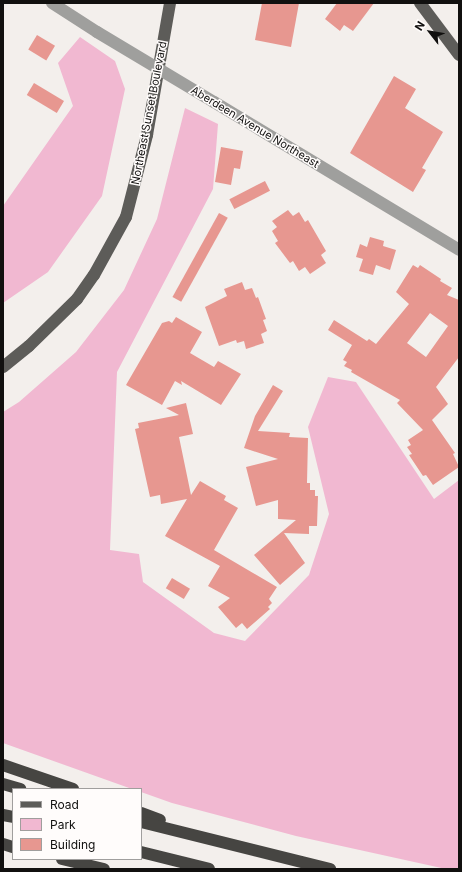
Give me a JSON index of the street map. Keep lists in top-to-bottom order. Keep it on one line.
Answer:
{"streets":{"main road":["Northeast Sunset Boulevard"],"street":["Aberdeen Avenue Northeast"]},"legend":["Road","Park","Building"],"north":"top left"}
